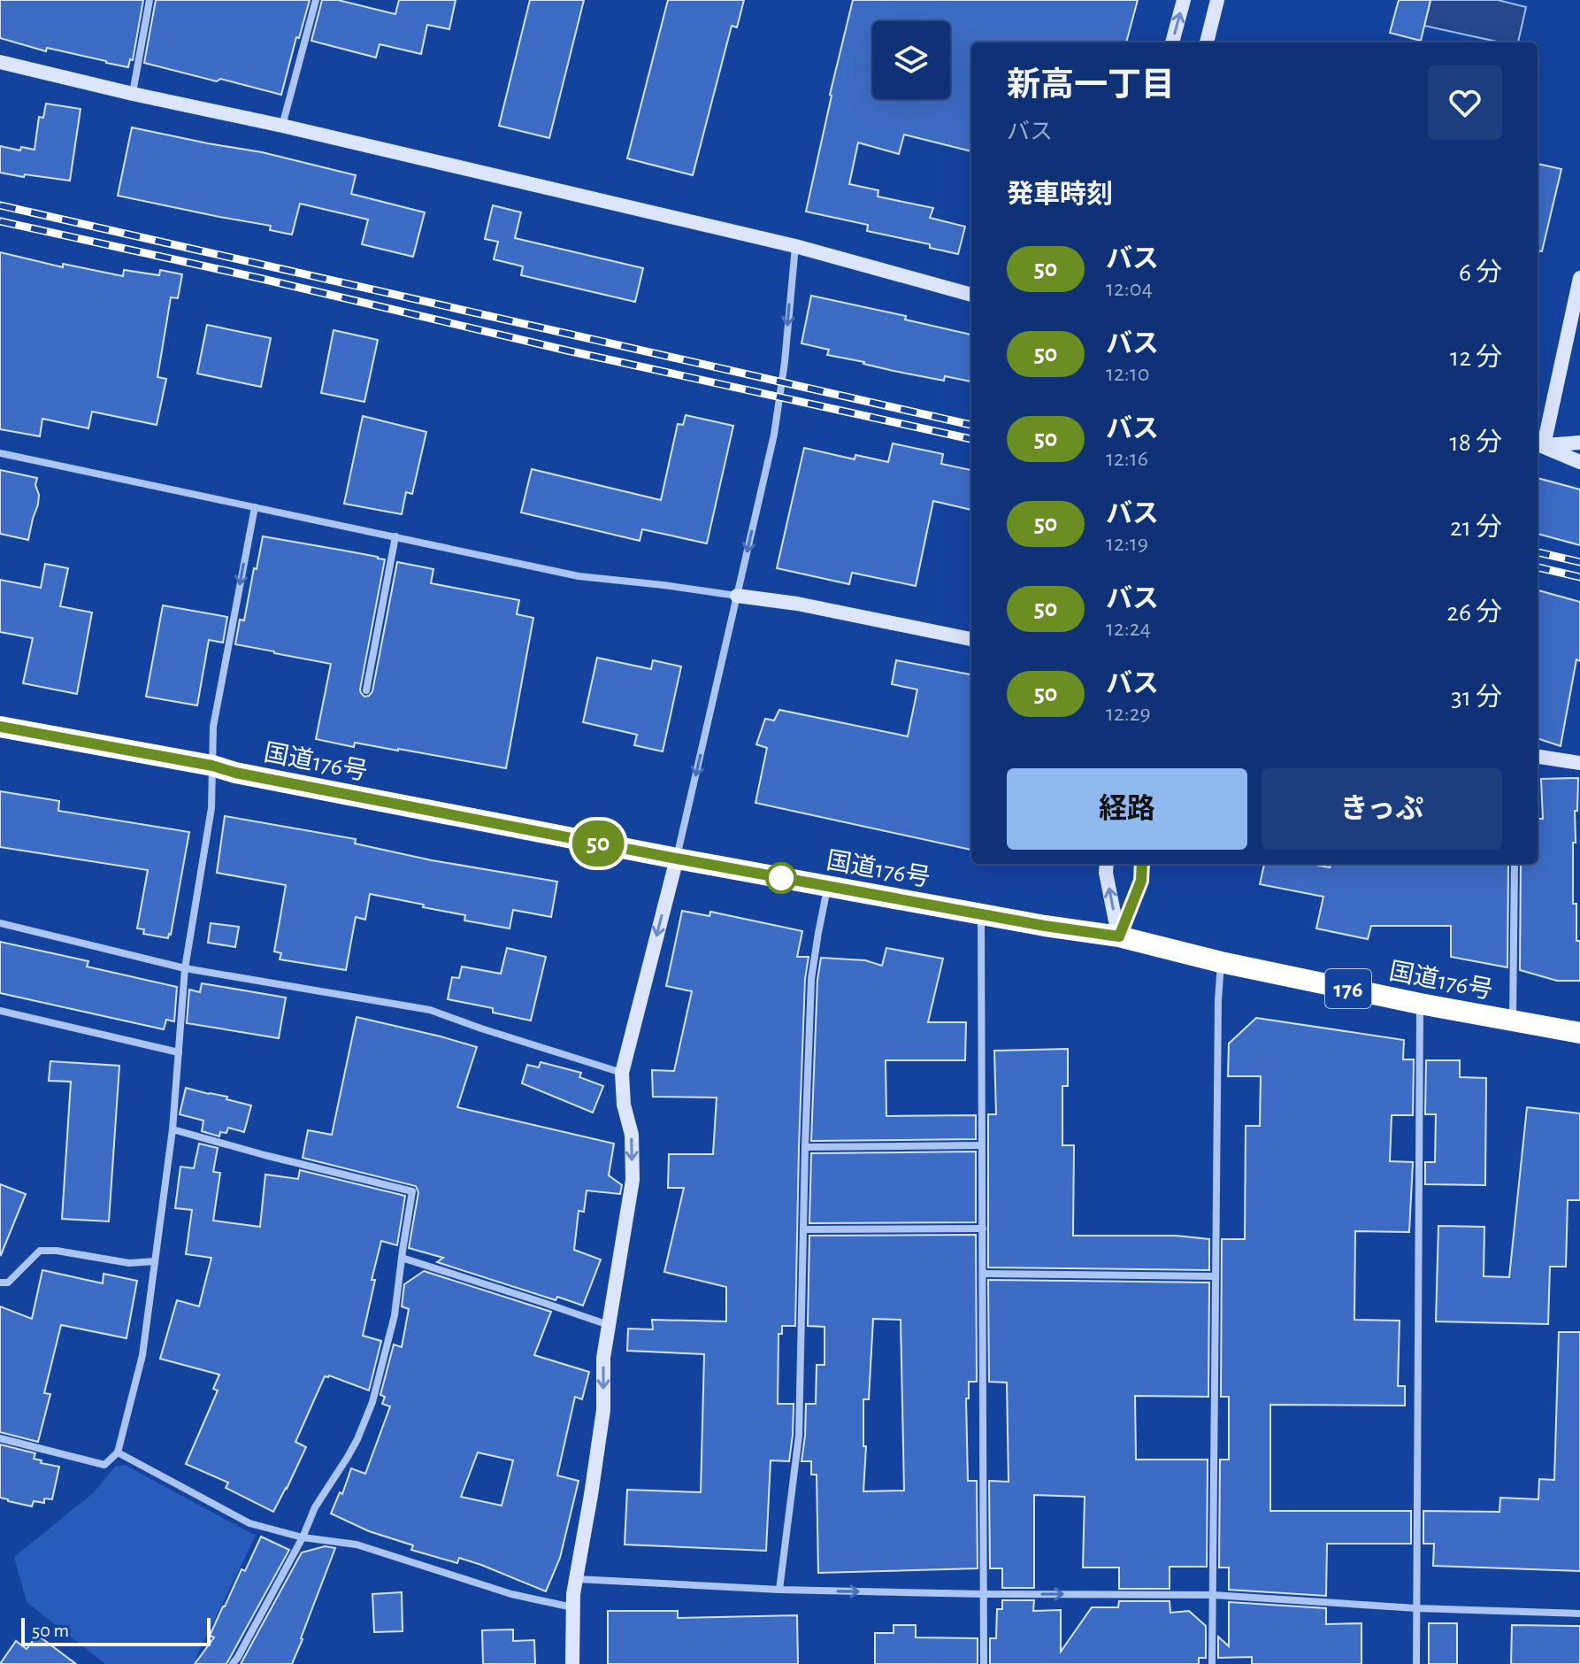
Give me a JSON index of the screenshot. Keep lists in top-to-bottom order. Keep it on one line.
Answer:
{"streets":{"highway":["国道176号","176"]},"lines":["bus line 50"],"scale_bar":"50 m","page":{"on_map":"50","heading":[["新高一丁目","バス"],"発車時刻"],"list":[{"mark":"50","name":"バス","note":"12:04","value":"6 分"},{"mark":"50","name":"バス","note":"12:10","value":"12 分"},{"mark":"50","name":"バス","note":"12:16","value":"18 分"},{"mark":"50","name":"バス","note":"12:19","value":"21 分"},{"mark":"50","name":"バス","note":"12:24","value":"26 分"},{"mark":"50","name":"バス","note":"12:29","value":"31 分"}],"buttons":["経路","きっぷ"],"scale":"50 m"}}
